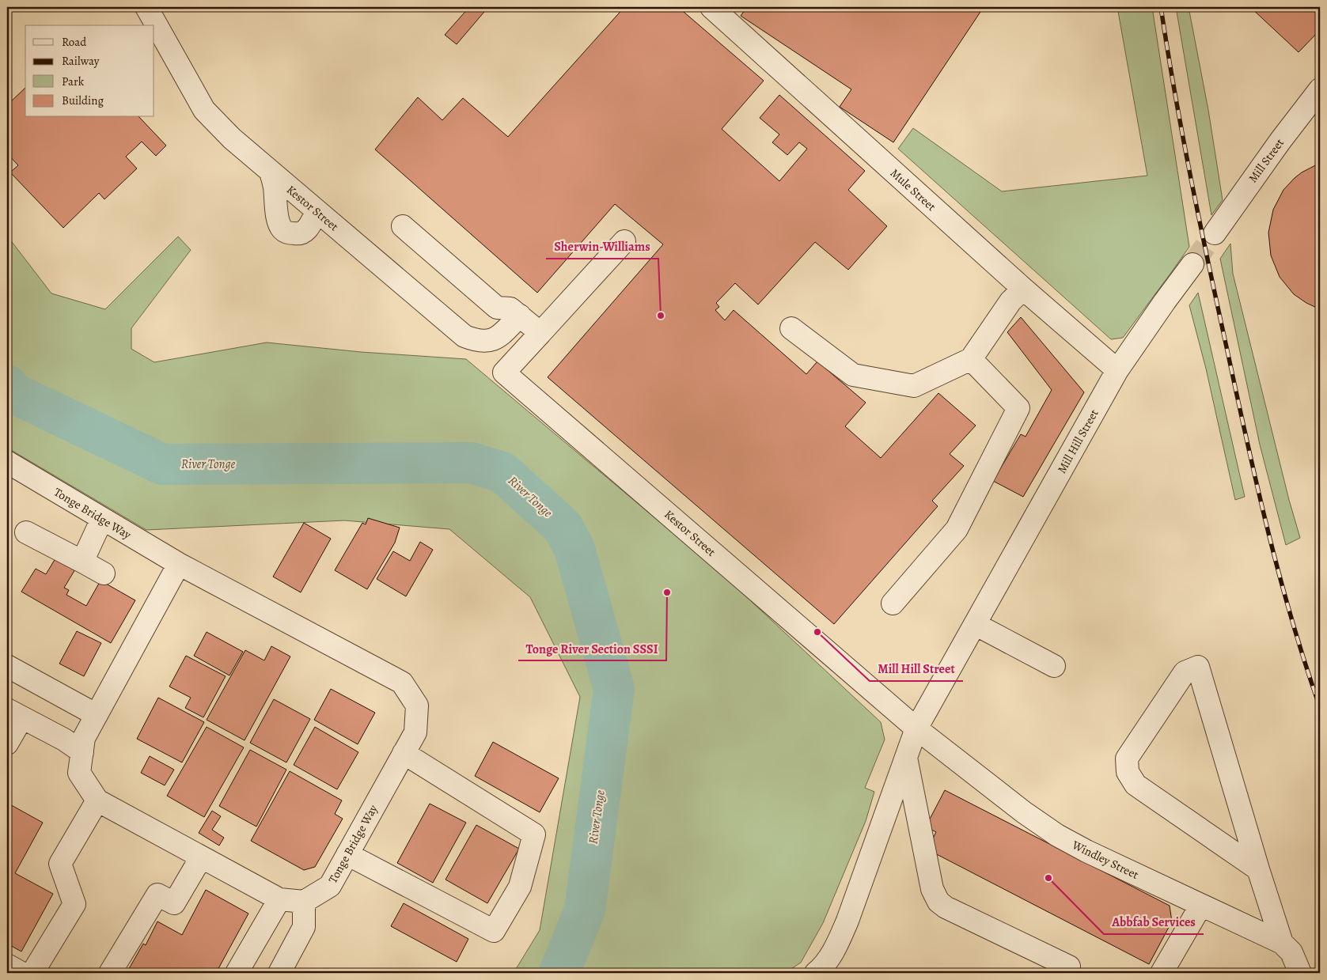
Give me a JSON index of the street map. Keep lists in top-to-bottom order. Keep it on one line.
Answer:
{"streets":{"street":["Mill Street","Mule Street","Kestor Street","Mill Hill Street","Tonge Bridge Way","Windley Street"]},"crossings":[["Mule Street","Mill Hill Street"],["Kestor Street","Mill Hill Street"],["Kestor Street","Windley Street"],["Mill Hill Street","Windley Street"]],"water":["River Tonge"],"places":["Sherwin-Williams","Tonge River Section SSSI","Mill Hill Street","Abbfab Services"],"legend":["Road","Railway","Park","Building"]}
